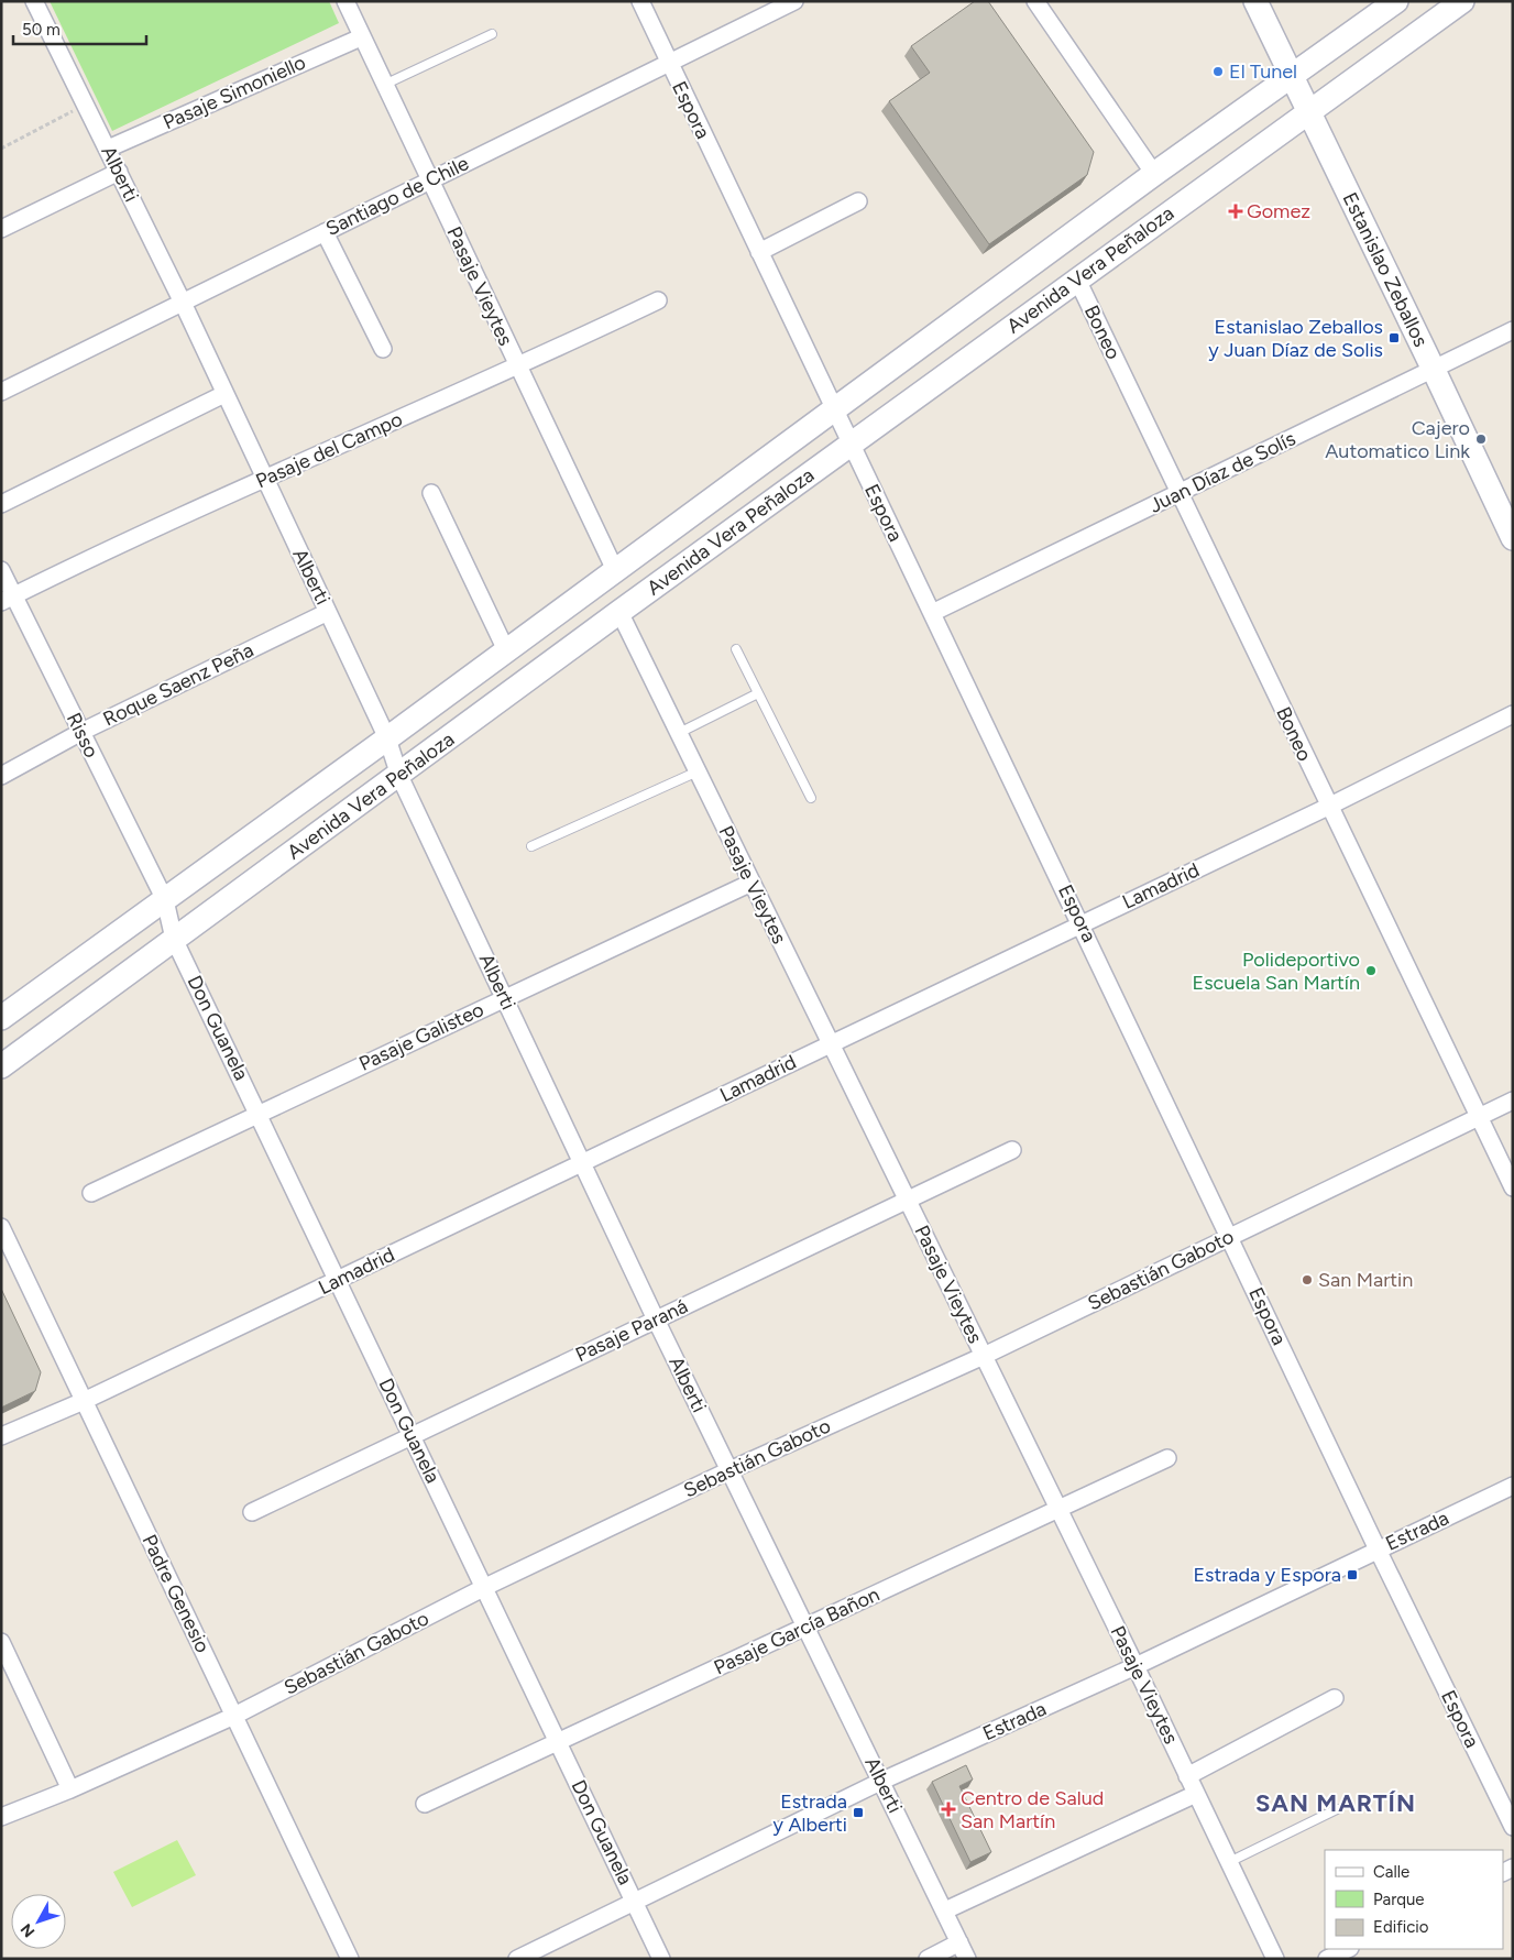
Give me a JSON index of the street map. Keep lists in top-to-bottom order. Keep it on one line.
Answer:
{"streets":{"main road":["Avenida Vera Peñaloza","Estanislao Zeballos"],"street":["Pasaje Simoniello","Espora","Alberti","Santiago de Chile","Pasaje Vieytes","Boneo","Pasaje del Campo","Juan Díaz de Solís","Roque Saenz Peña","Risso","Lamadrid","Don Guanela","Pasaje Galisteo","Sebastián Gaboto","Pasaje Paraná","Estrada","Padre Genesio","Pasaje García Bañon"]},"crossings":[["Pasaje Simoniello","Alberti"],["Pasaje Simoniello","Pasaje Vieytes"],["Espora","Santiago de Chile"],["Espora","Avenida Vera Peñaloza"],["Espora","Juan Díaz de Solís"],["Espora","Lamadrid"],["Espora","Sebastián Gaboto"],["Espora","Estrada"],["Alberti","Santiago de Chile"],["Alberti","Avenida Vera Peñaloza"],["Alberti","Pasaje del Campo"],["Alberti","Roque Saenz Peña"],["Alberti","Lamadrid"],["Alberti","Pasaje Galisteo"],["Alberti","Sebastián Gaboto"],["Alberti","Pasaje Paraná"],["Alberti","Estrada"],["Alberti","Pasaje García Bañon"],["Santiago de Chile","Pasaje Vieytes"],["Avenida Vera Peñaloza","Estanislao Zeballos"],["Avenida Vera Peñaloza","Pasaje Vieytes"],["Avenida Vera Peñaloza","Boneo"],["Avenida Vera Peñaloza","Risso"],["Avenida Vera Peñaloza","Don Guanela"],["Estanislao Zeballos","Juan Díaz de Solís"],["Pasaje Vieytes","Pasaje del Campo"],["Pasaje Vieytes","Lamadrid"],["Pasaje Vieytes","Pasaje Galisteo"],["Pasaje Vieytes","Sebastián Gaboto"],["Pasaje Vieytes","Pasaje Paraná"],["Pasaje Vieytes","Estrada"],["Pasaje Vieytes","Pasaje García Bañon"],["Boneo","Juan Díaz de Solís"],["Boneo","Lamadrid"],["Boneo","Sebastián Gaboto"],["Pasaje del Campo","Risso"],["Roque Saenz Peña","Risso"],["Risso","Don Guanela"],["Lamadrid","Don Guanela"],["Lamadrid","Padre Genesio"],["Don Guanela","Pasaje Galisteo"],["Don Guanela","Sebastián Gaboto"],["Don Guanela","Pasaje Paraná"],["Don Guanela","Estrada"],["Don Guanela","Pasaje García Bañon"],["Sebastián Gaboto","Padre Genesio"]],"districts":["SAN MARTÍN"],"places":{"other":["El Tunel","Cajero Automatico Link","Polideportivo Escuela San Martín","San Martin"],"health":["Gomez","Centro de Salud San Martín"],"transit":["Estanislao Zeballos y Juan Díaz de Solis","Estrada y Espora","Estrada y Alberti"]},"legend":["Calle","Parque","Edificio"],"scale_bar":"50 m","north":"bottom left"}
